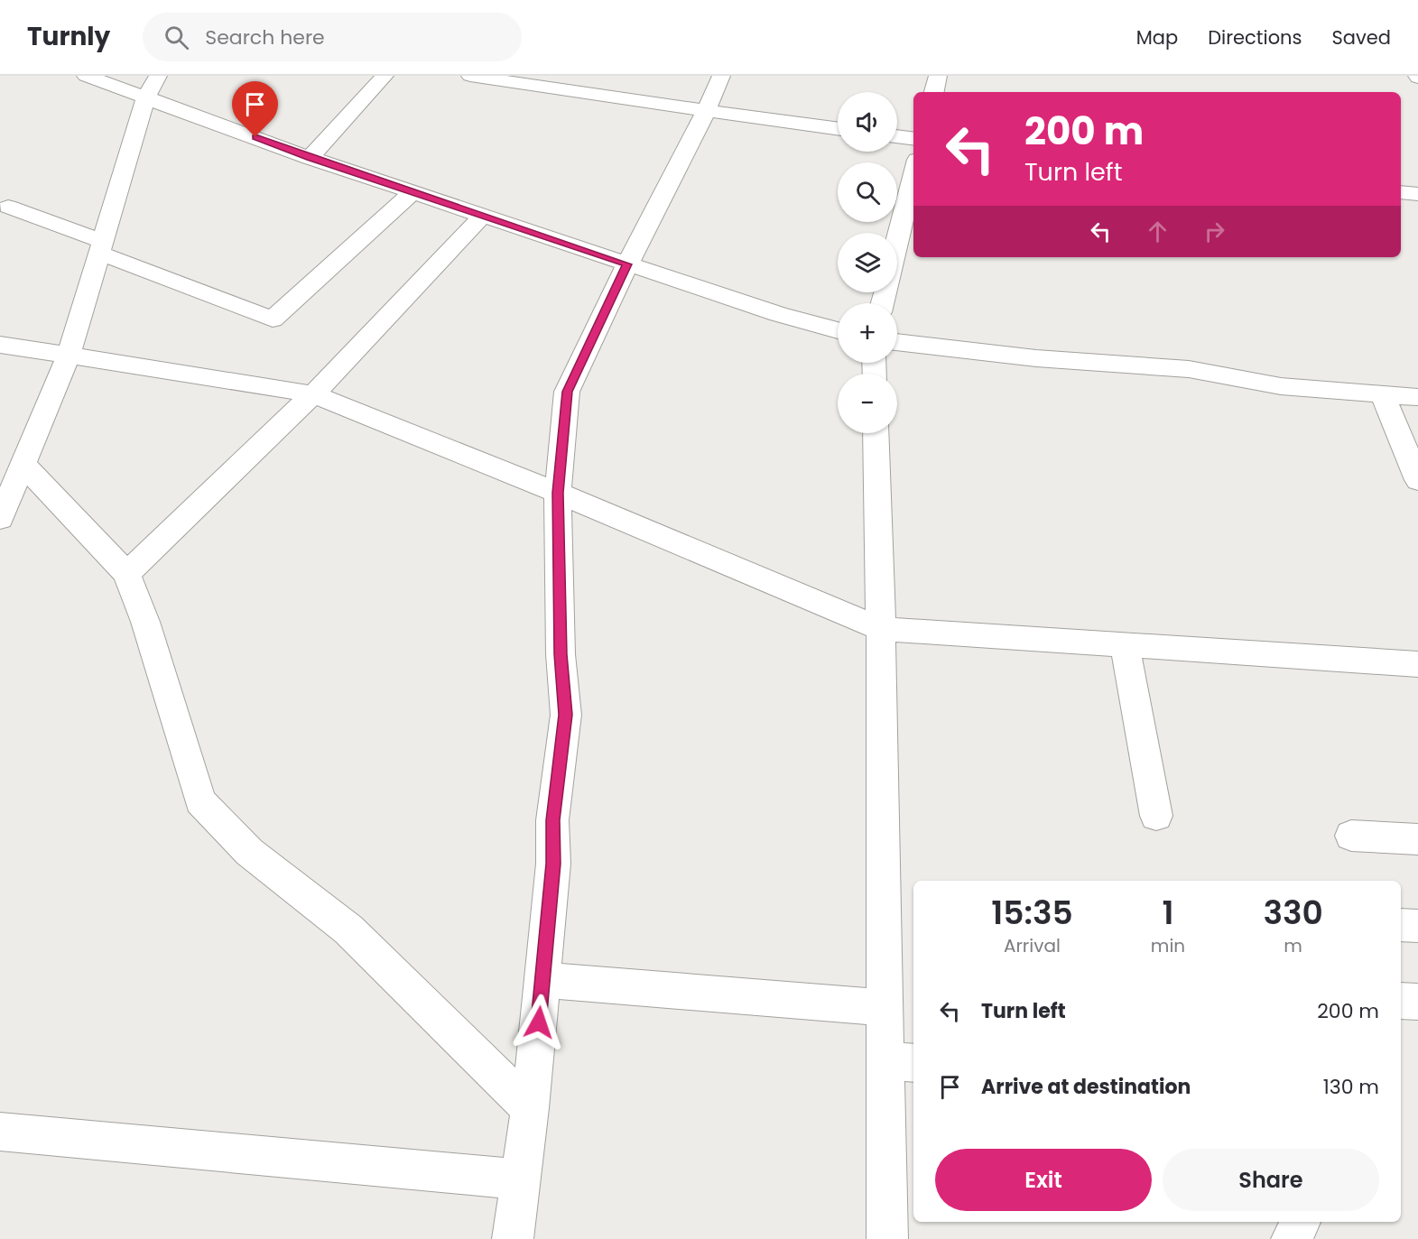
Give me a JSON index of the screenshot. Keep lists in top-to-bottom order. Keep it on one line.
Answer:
{"page":{"header":"Turnly","search":"Search here","nav":["Map","Directions","Saved"],"map_buttons":["+","−"],"turn":["200 m","Turn left"],"eta":["15:35","Arrival","1","min","330","m"],"list":[{"name":"Turn left","value":"200 m"},{"name":"Arrive at destination","value":"130 m"}],"buttons":["Exit","Share"]}}
